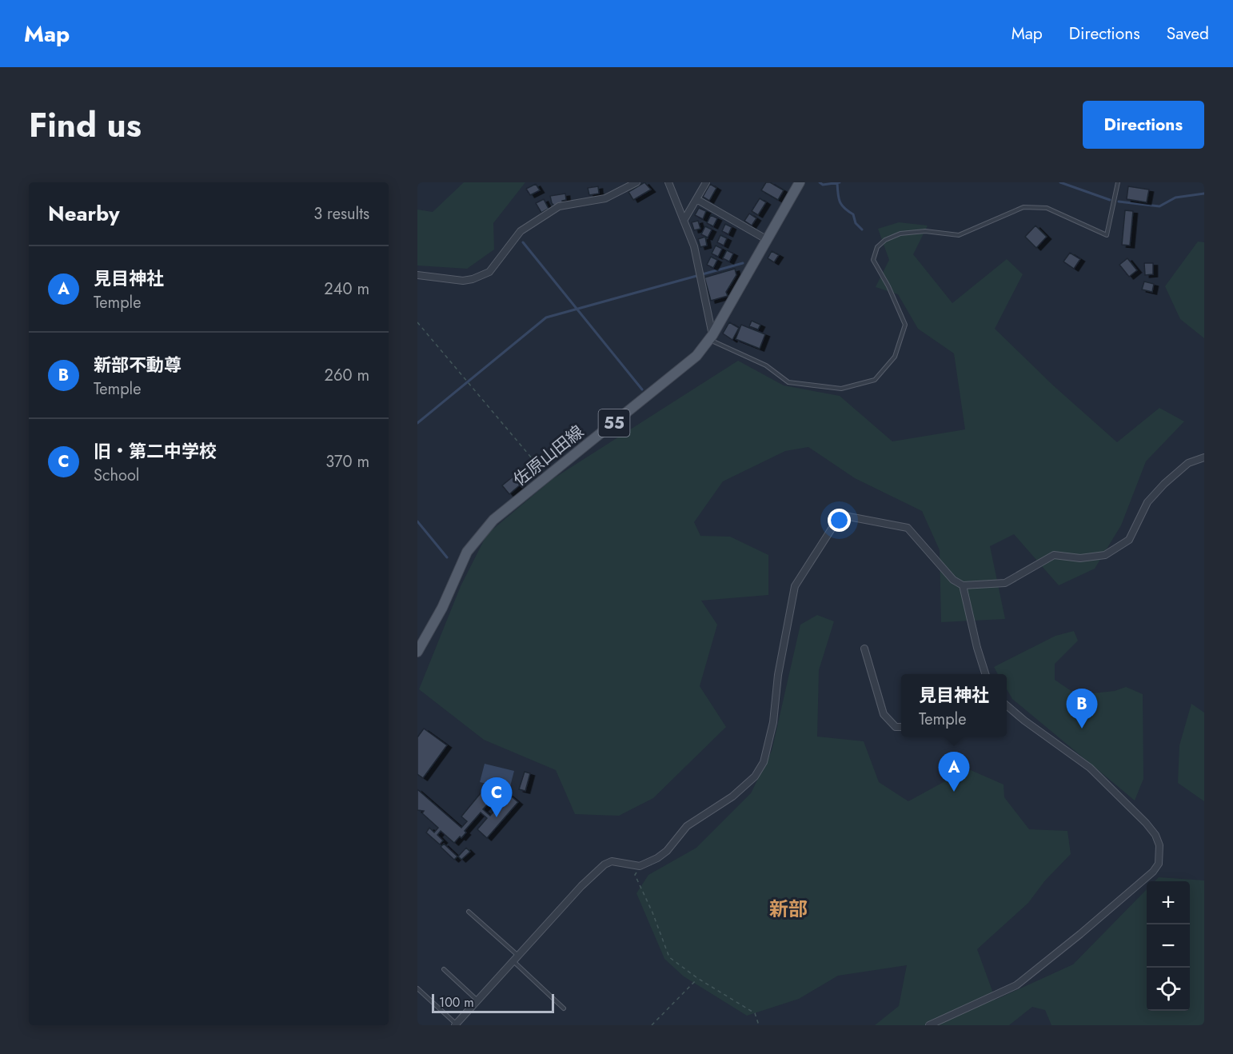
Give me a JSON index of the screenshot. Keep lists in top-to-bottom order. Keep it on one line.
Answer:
{"streets":{"main road":["55","佐原山田線"]},"districts":["新部"],"scale_bar":"100 m","page":{"header":"Map","nav":["Map","Directions","Saved"],"title":"Find us","buttons":"Directions","heading":["Nearby","3 results"],"list":[{"mark":"A","name":"見目神社","note":"Temple","value":"240 m"},{"mark":"B","name":"新部不動尊","note":"Temple","value":"260 m"},{"mark":"C","name":"旧・第二中学校","note":"School","value":"370 m"}],"popup":["見目神社","Temple"],"pins":["B","A","C"],"map_buttons":["+","−"],"scale":"100 m"}}
